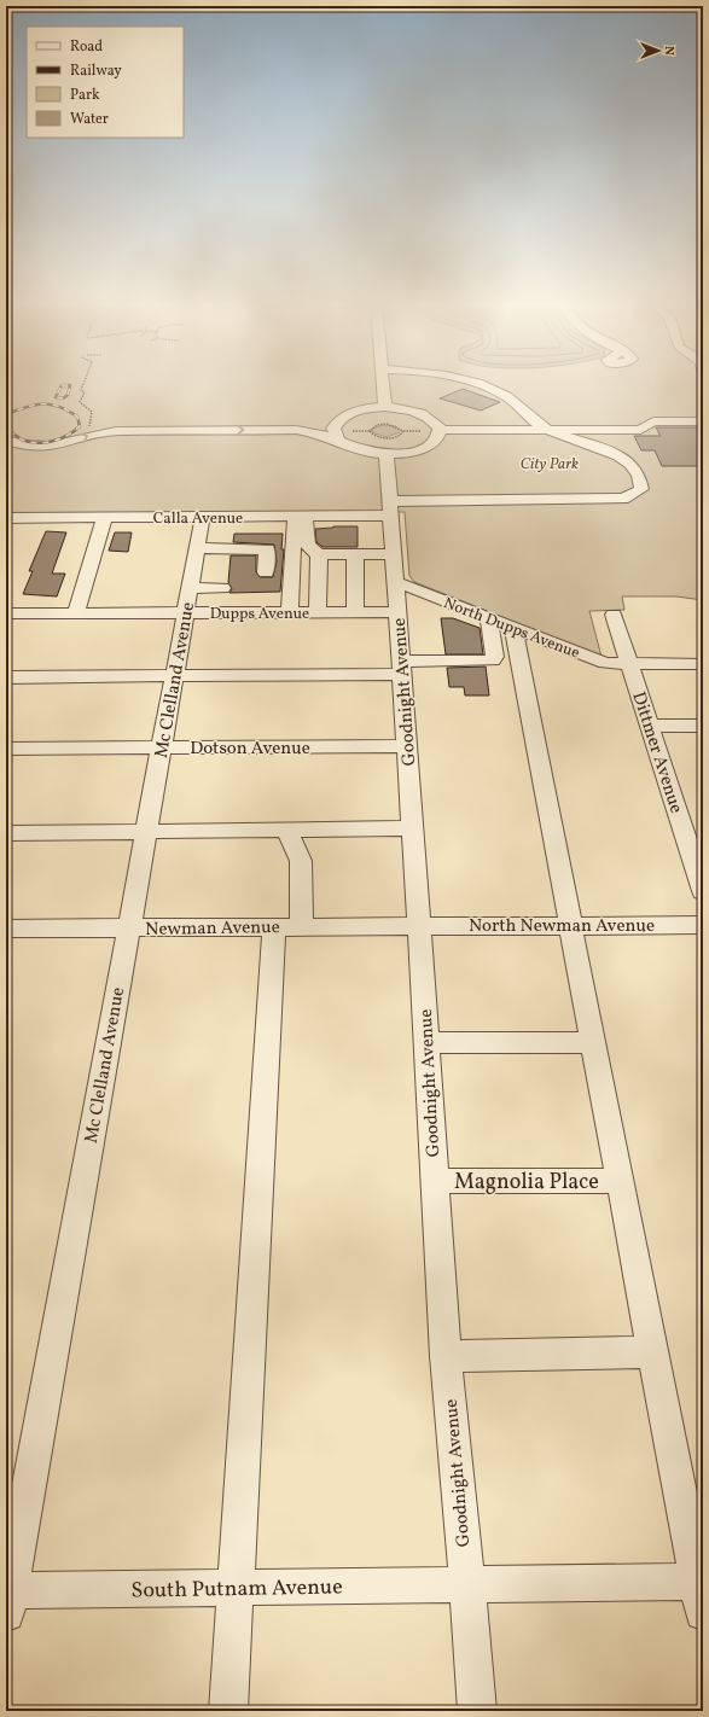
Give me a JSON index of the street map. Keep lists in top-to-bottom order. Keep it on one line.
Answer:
{"streets":{"street":["Calla Avenue","Dupps Avenue","North Dupps Avenue","Mc Clelland Avenue","Goodnight Avenue","Dotson Avenue","Dittmer Avenue","North Newman Avenue","Newman Avenue","Magnolia Place","South Putnam Avenue"]},"crossings":[["Calla Avenue","Mc Clelland Avenue"],["Calla Avenue","Goodnight Avenue"],["Dupps Avenue","Mc Clelland Avenue"],["Dupps Avenue","Goodnight Avenue"],["North Dupps Avenue","Goodnight Avenue"],["North Dupps Avenue","Dittmer Avenue"],["Mc Clelland Avenue","Dotson Avenue"],["Mc Clelland Avenue","Newman Avenue"],["Mc Clelland Avenue","South Putnam Avenue"],["Goodnight Avenue","Dotson Avenue"],["Goodnight Avenue","North Newman Avenue"],["Goodnight Avenue","Newman Avenue"],["Goodnight Avenue","Magnolia Place"],["Goodnight Avenue","South Putnam Avenue"],["North Newman Avenue","Newman Avenue"]],"parks":["City Park"],"legend":["Road","Railway","Park","Water"],"north":"right"}
